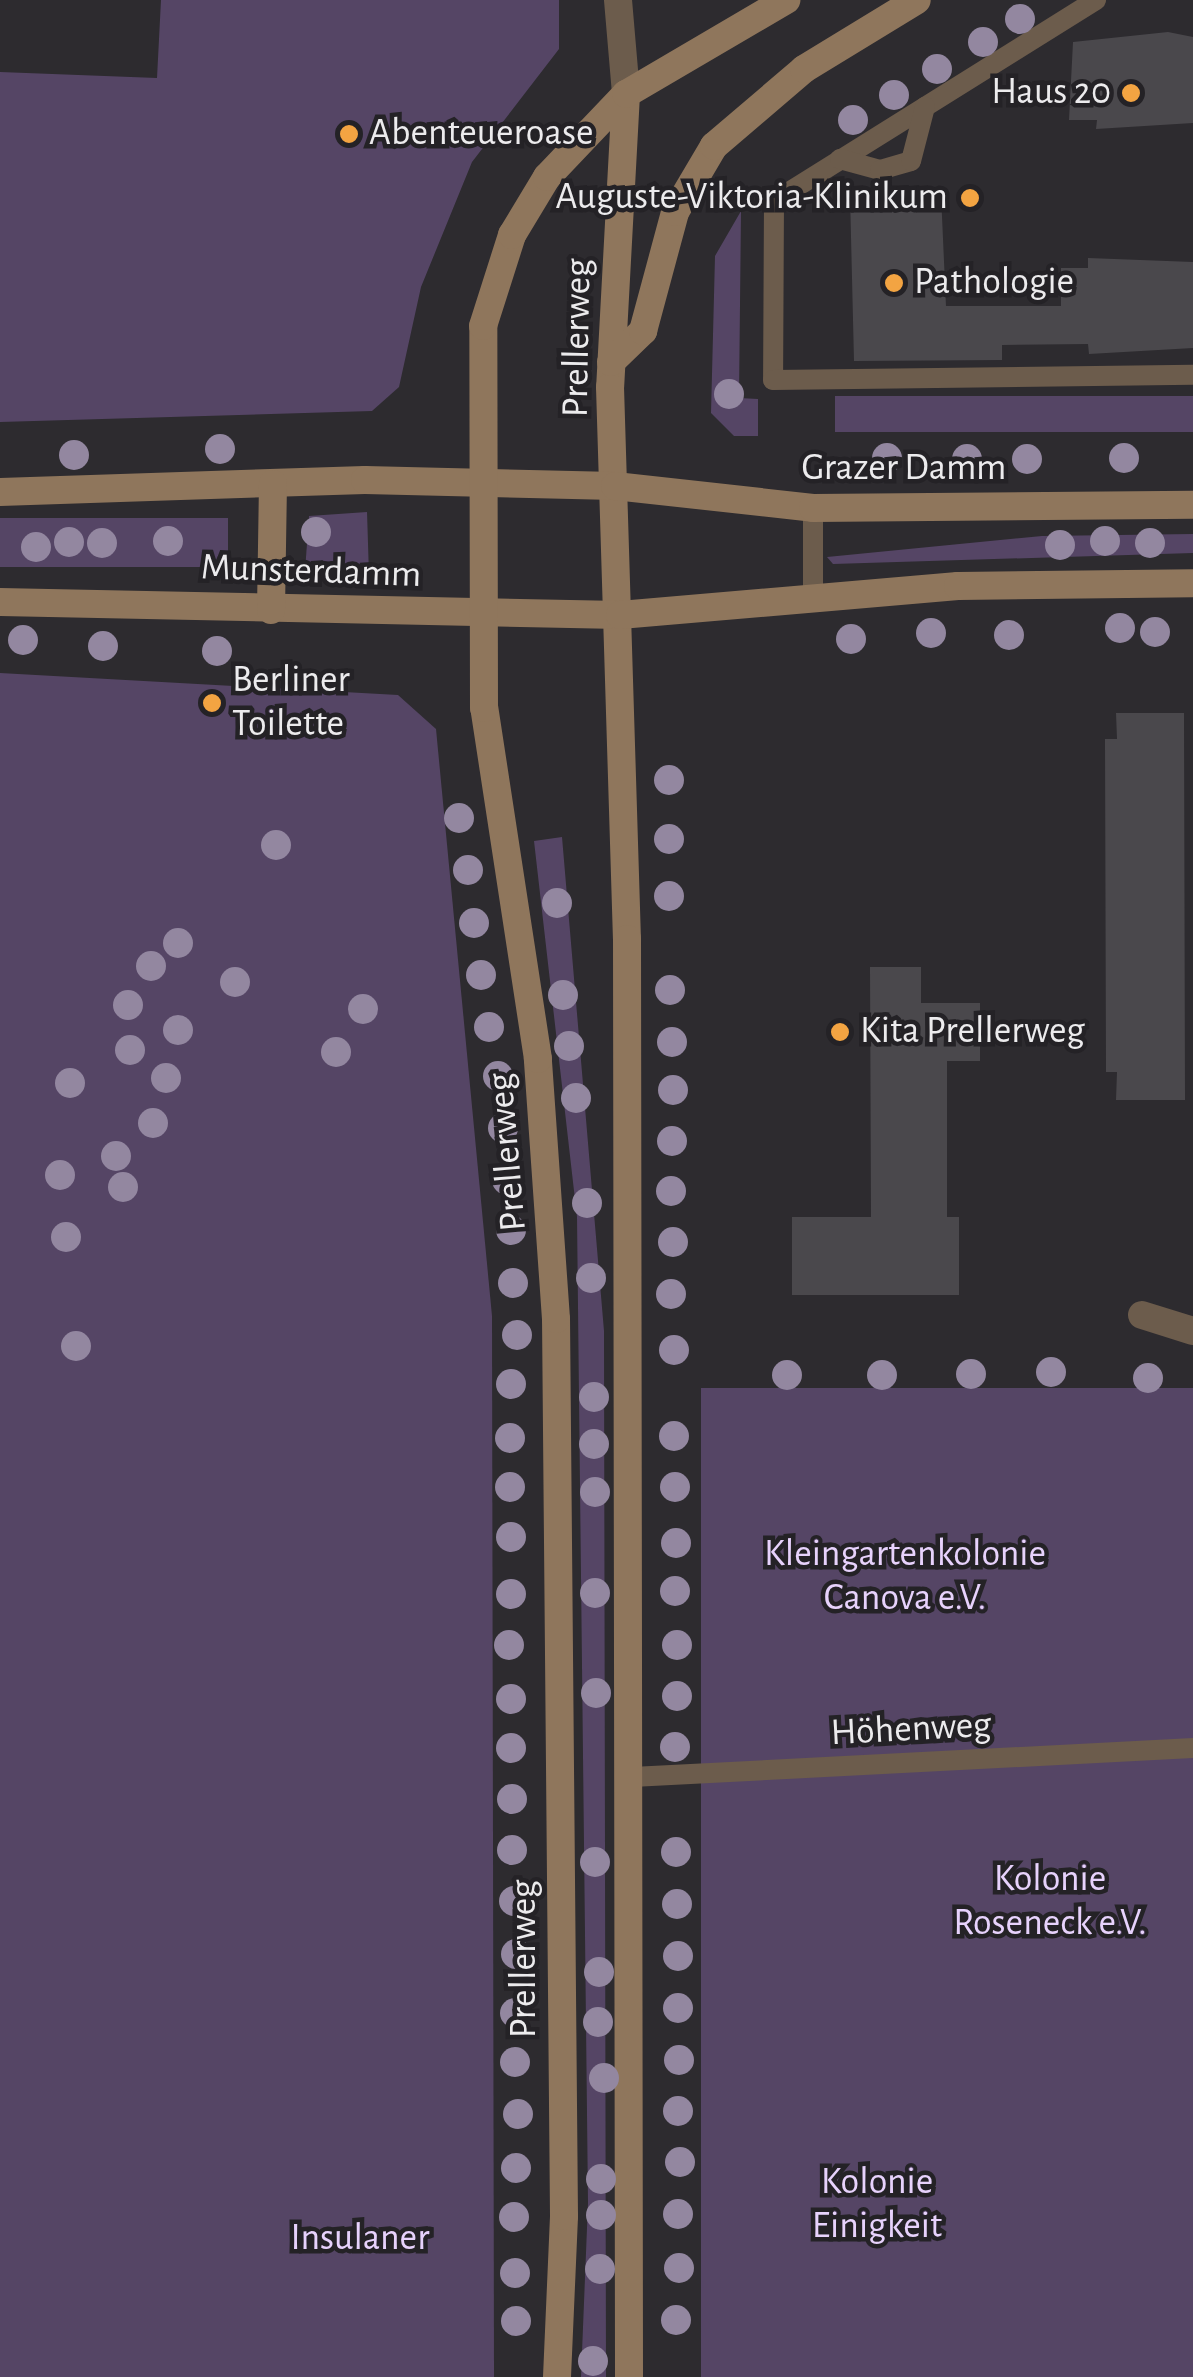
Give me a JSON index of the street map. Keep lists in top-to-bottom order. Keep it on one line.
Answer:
{"streets":{"main road":["Prellerweg","Grazer Damm","Munsterdamm"],"lane":["Höhenweg"]},"crossings":[["Prellerweg","Grazer Damm"],["Prellerweg","Munsterdamm"],["Prellerweg","Höhenweg"]],"parks":["Kleingartenkolonie Canova e.V.","Kolonie Roseneck e.V.","Kolonie Einigkeit","Insulaner"],"places":["Haus 20","Abenteueroase","Auguste-Viktoria-Klinikum","Pathologie","Berliner Toilette","Kita Prellerweg"]}
